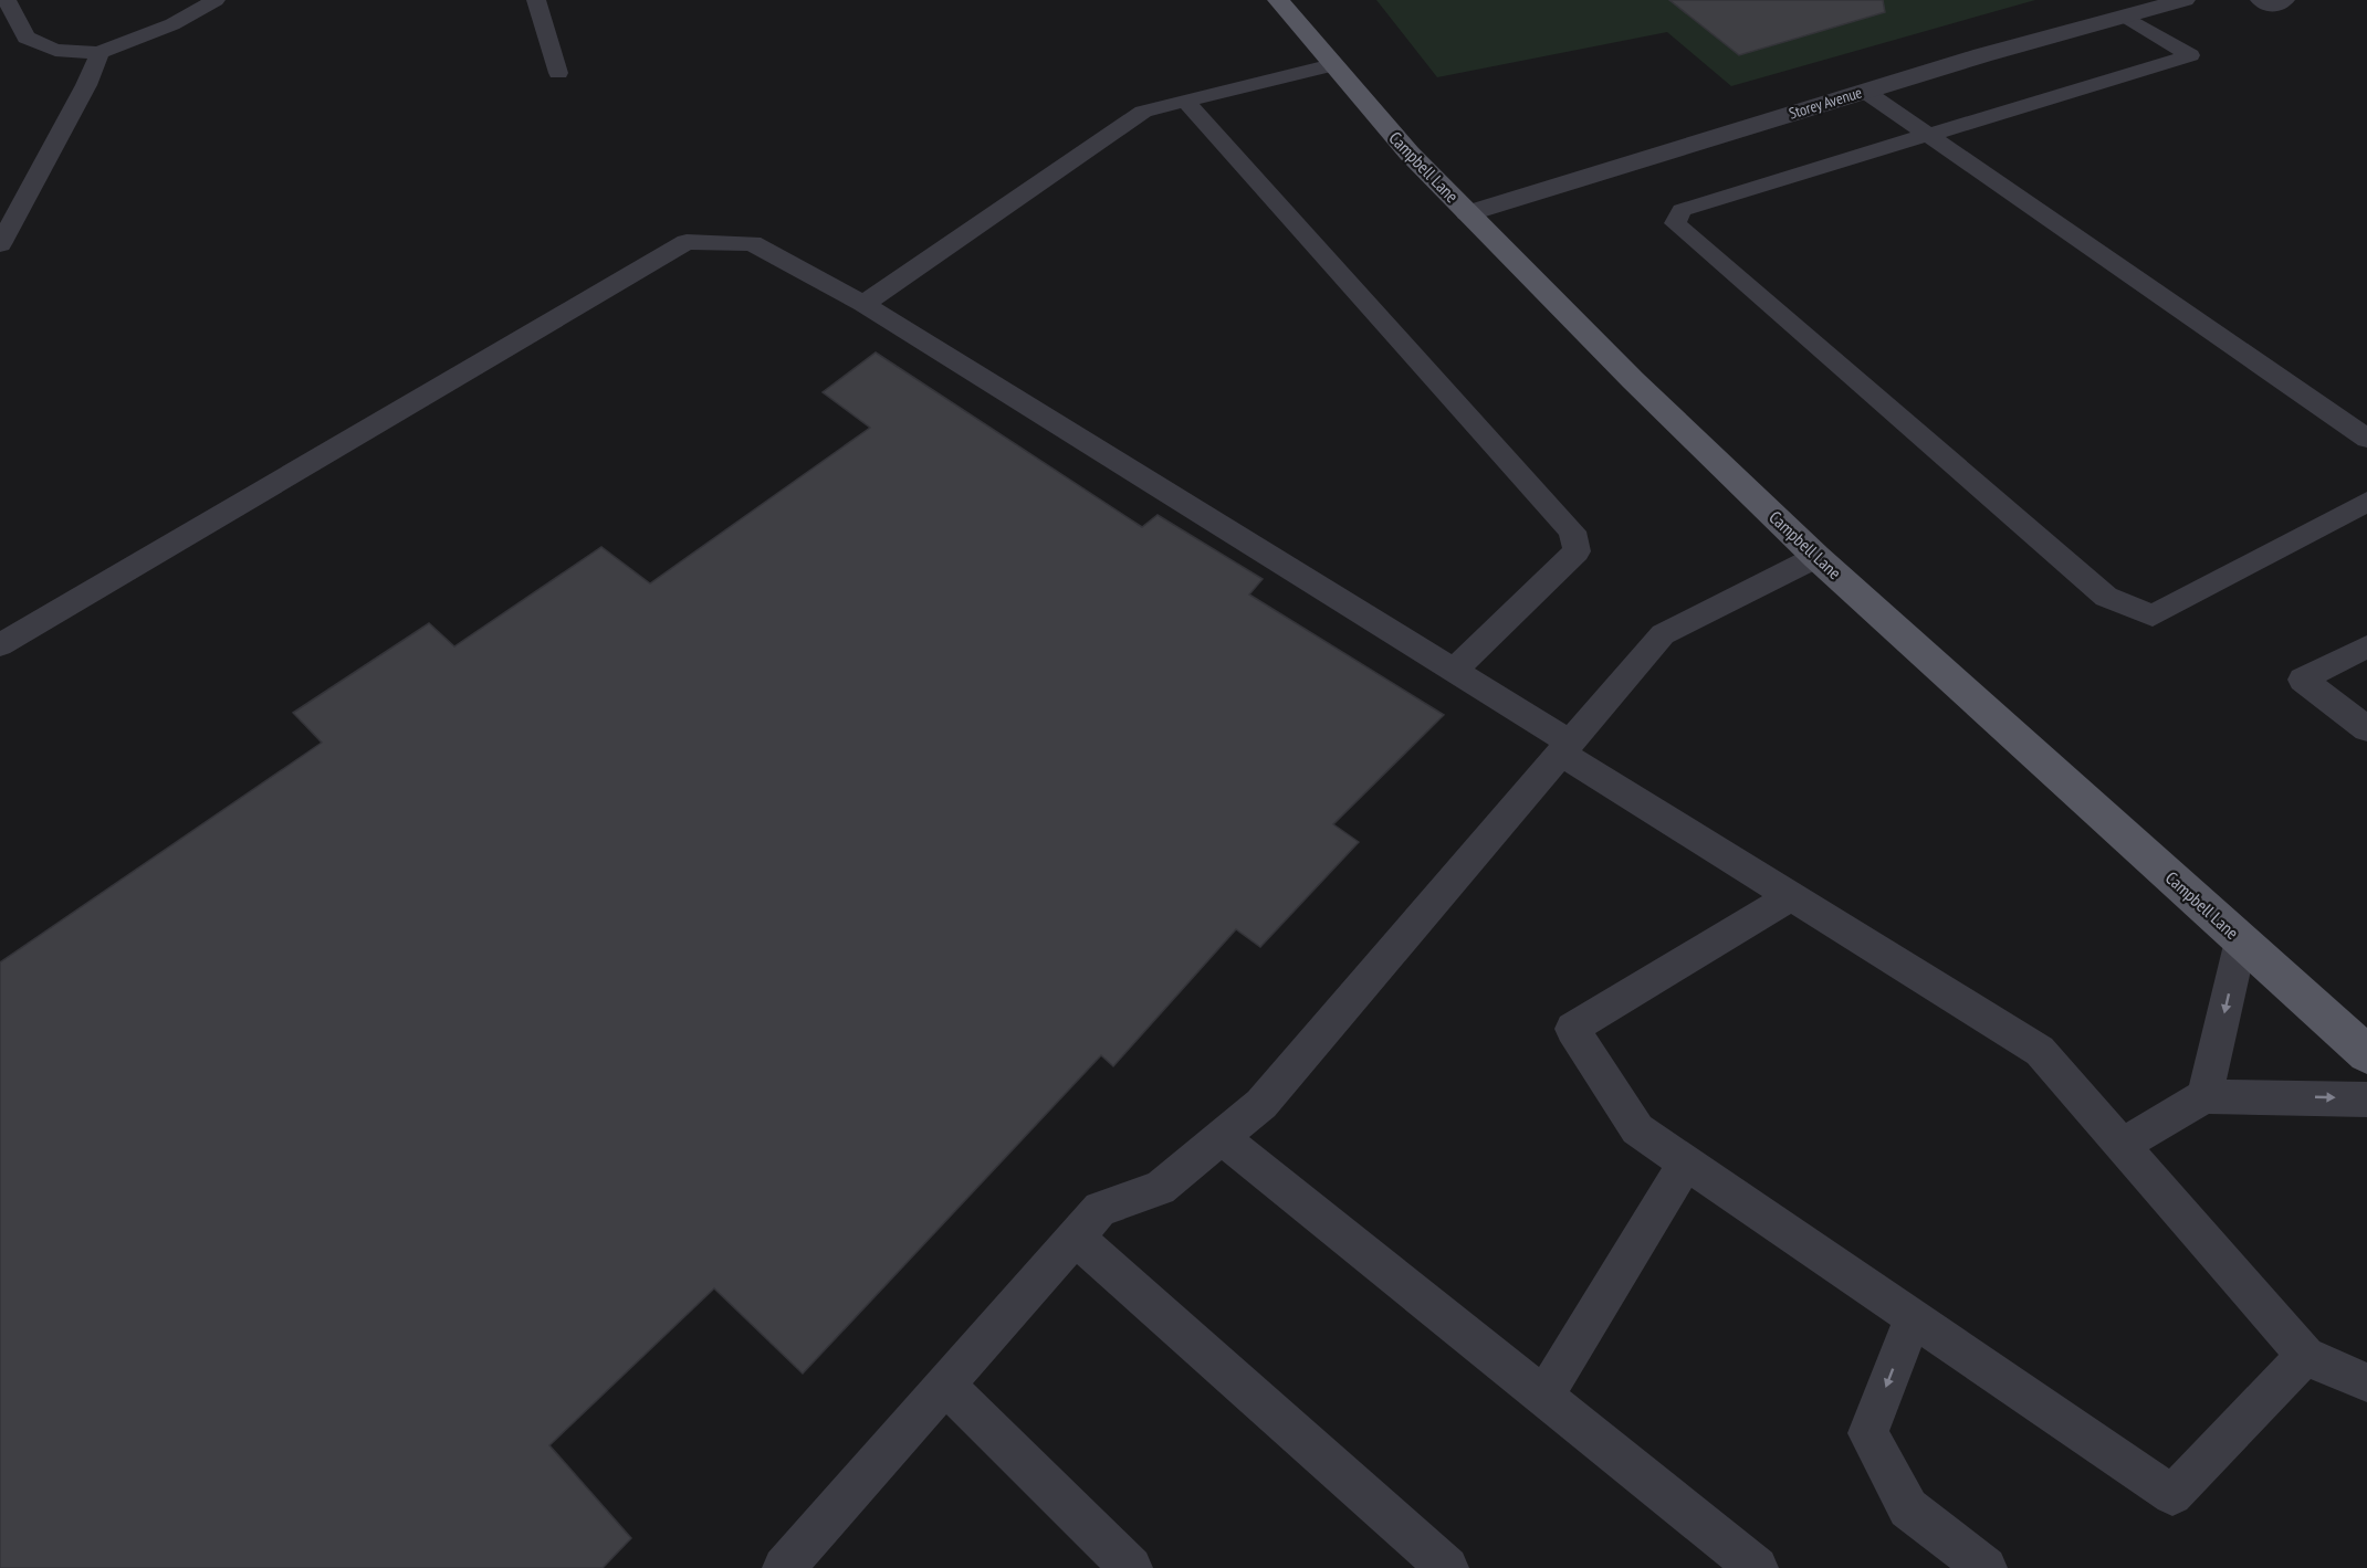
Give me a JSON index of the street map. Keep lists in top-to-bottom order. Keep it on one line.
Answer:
{"streets":{"main road":["Campbell Lane"],"street":["Storey Avenue"]},"crossings":[["Storey Avenue","Campbell Lane"]]}
